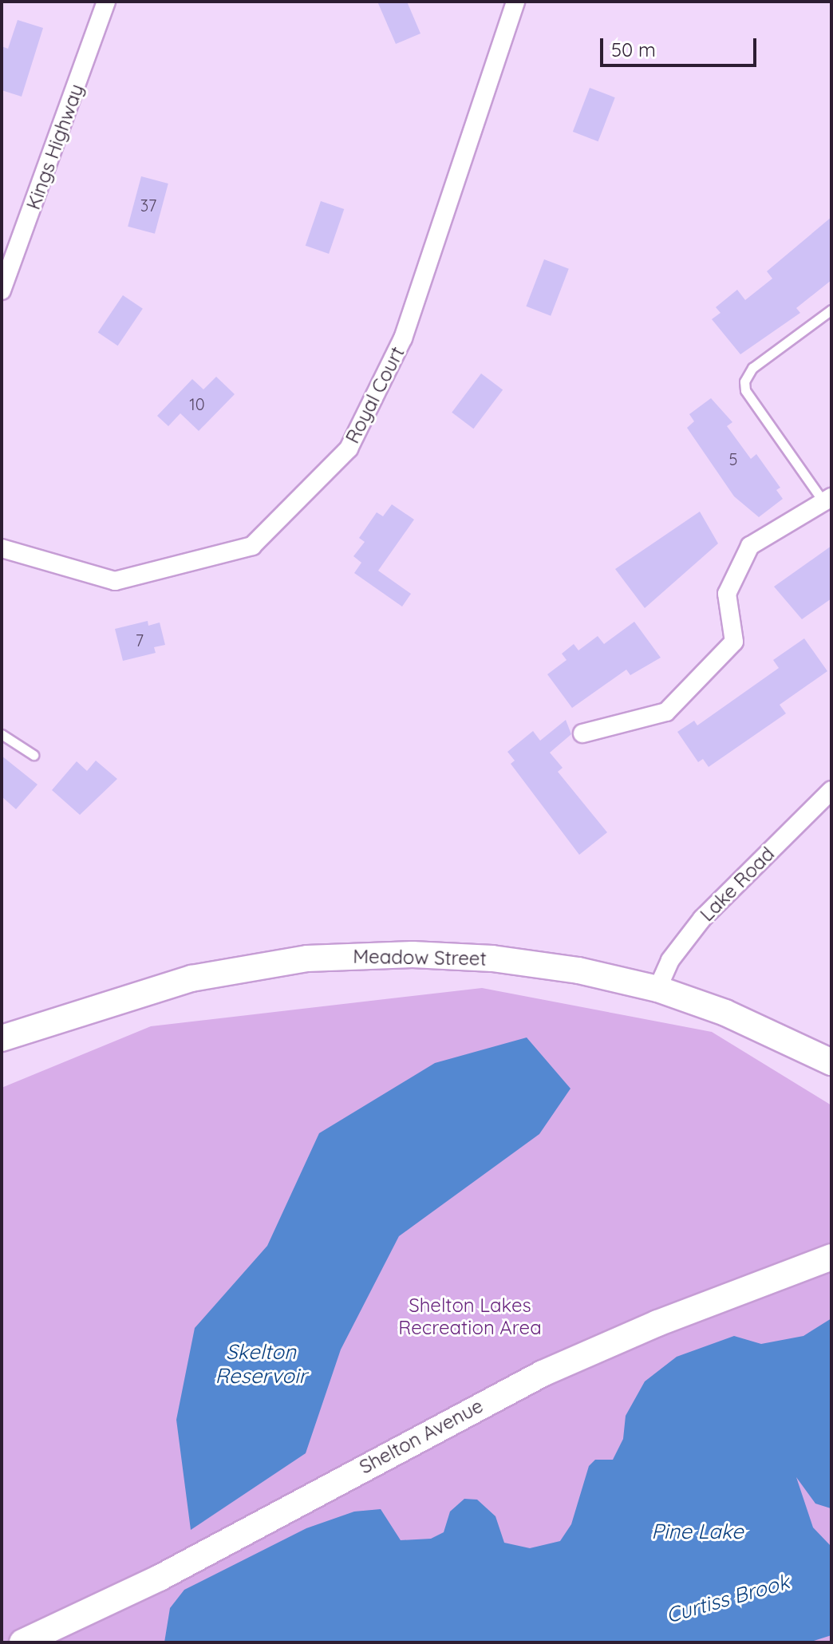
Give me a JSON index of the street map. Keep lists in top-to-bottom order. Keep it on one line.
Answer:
{"streets":{"main road":["Meadow Street","Shelton Avenue"],"street":["Kings Highway","Royal Court","Lake Road"]},"crossings":[["Lake Road","Meadow Street"]],"water":["Skelton Reservoir","Pine Lake","Curtiss Brook"],"parks":["Shelton Lakes Recreation Area"],"house_numbers":["37","10","5","7"],"scale_bar":"50 m"}
